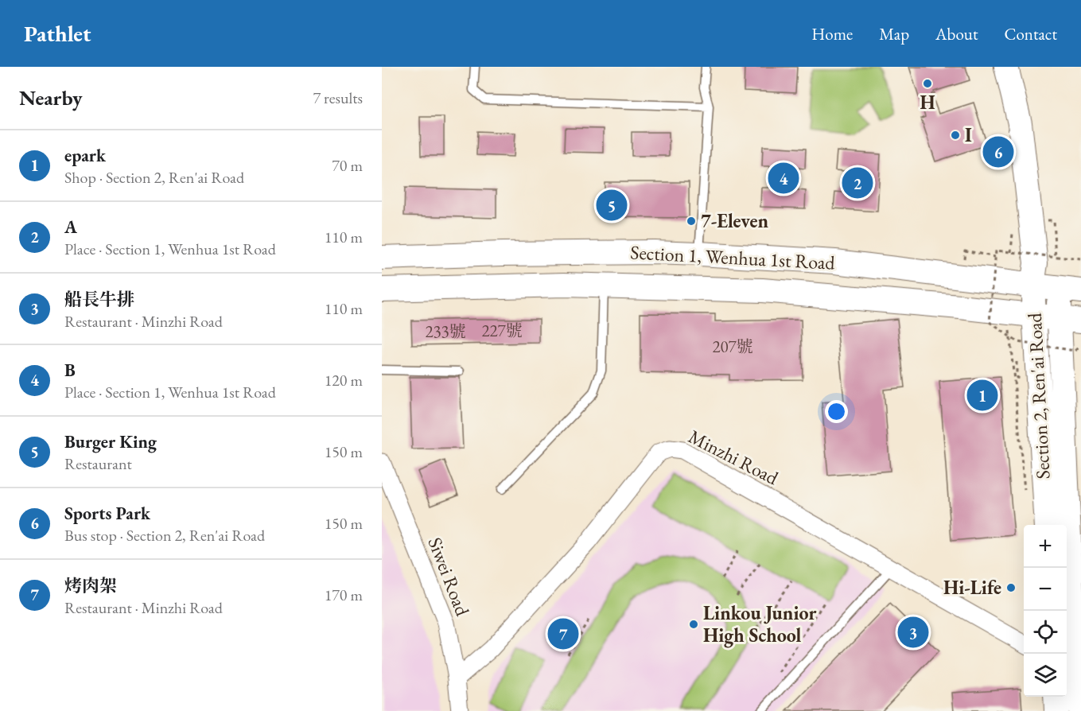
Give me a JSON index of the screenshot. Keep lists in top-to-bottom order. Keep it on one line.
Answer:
{"streets":{"main road":["Section 1, Wenhua 1st Road","Section 2, Ren'ai Road"],"street":["Minzhi Road","Siwei Road"]},"crossings":[["Section 1, Wenhua 1st Road","Section 2, Ren'ai Road"],["Minzhi Road","Siwei Road"]],"places":["H","I","7-Eleven","Hi-Life","Linkou Junior High School"],"house_numbers":["227號","233號","207號"],"page":{"header":"Pathlet","nav":["Home","Map","About","Contact"],"heading":["Nearby","7 results"],"list":[{"mark":"1","name":"epark","note":"Shop · Section 2, Ren'ai Road","value":"70 m"},{"mark":"2","name":"A","note":"Place · Section 1, Wenhua 1st Road","value":"110 m"},{"mark":"3","name":"船長牛排","note":"Restaurant · Minzhi Road","value":"110 m"},{"mark":"4","name":"B","note":"Place · Section 1, Wenhua 1st Road","value":"120 m"},{"mark":"5","name":"Burger King","note":"Restaurant","value":"150 m"},{"mark":"6","name":"Sports Park","note":"Bus stop · Section 2, Ren'ai Road","value":"150 m"},{"mark":"7","name":"烤肉架","note":"Restaurant · Minzhi Road","value":"170 m"}],"pins":["6","4","2","5","1","3","7"],"map_buttons":["+","−"]}}
